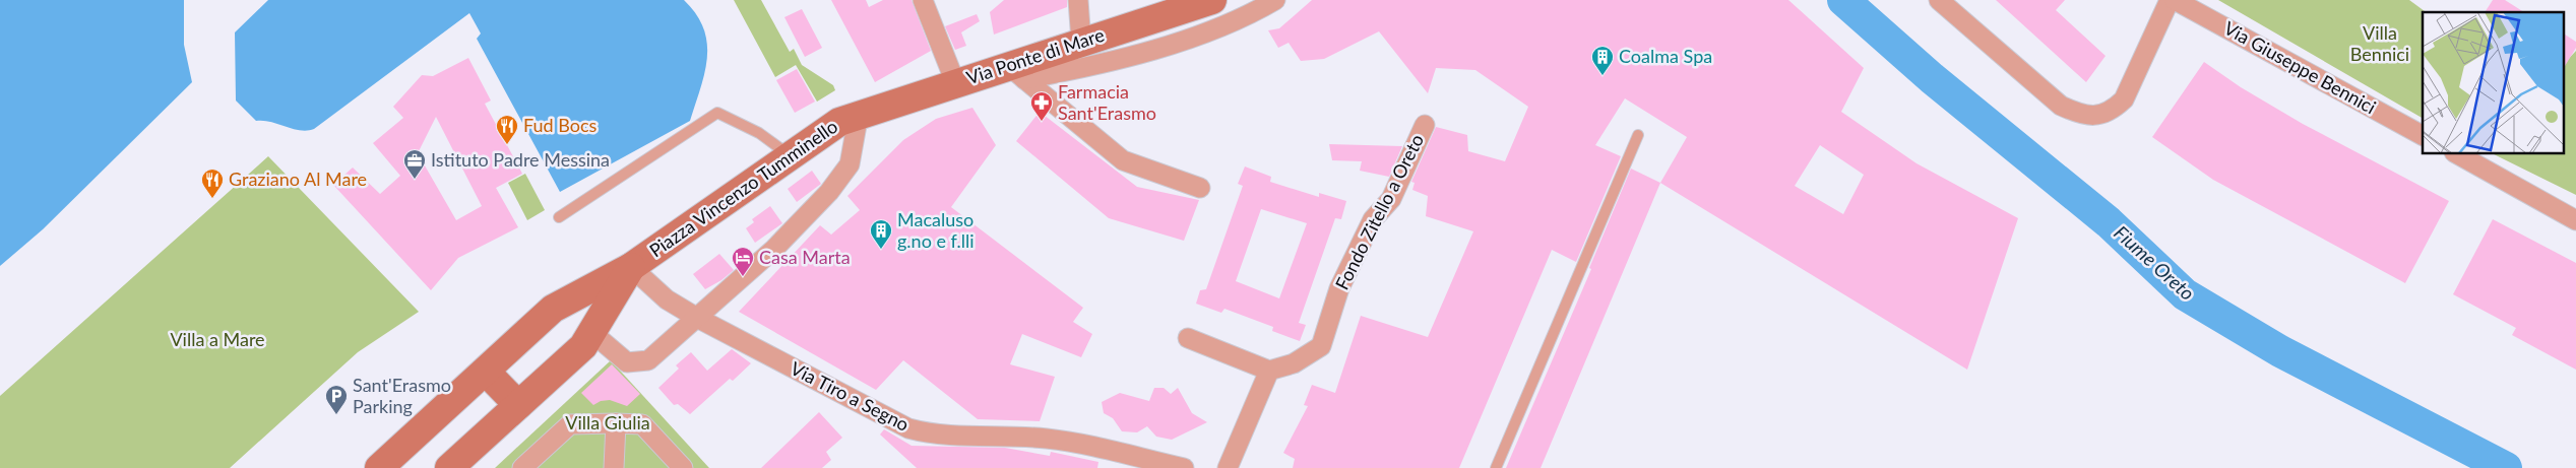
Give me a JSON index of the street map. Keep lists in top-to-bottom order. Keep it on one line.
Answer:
{"streets":{"main road":["Via Ponte di Mare","Piazza Vincenzo Tumminello"],"street":["Via Giuseppe Bennici","Fondo Zitello a Oreto","Via Tiro a Segno"]},"crossings":[["Via Ponte di Mare","Piazza Vincenzo Tumminello"],["Piazza Vincenzo Tumminello","Via Tiro a Segno"]],"water":["Fiume Oreto"],"parks":["Villa Bennici","Villa a Mare","Villa Giulia"],"places":{"building":["Coalma Spa","Macaluso g.no e f.lli"],"pharmacy":["Farmacia Sant'Erasmo"],"restaurant":["Fud Bocs","Graziano Al Mare"],"office":["Istituto Padre Messina"],"hotel":["Casa Marta"],"parking":["Sant'Erasmo Parking"]}}
